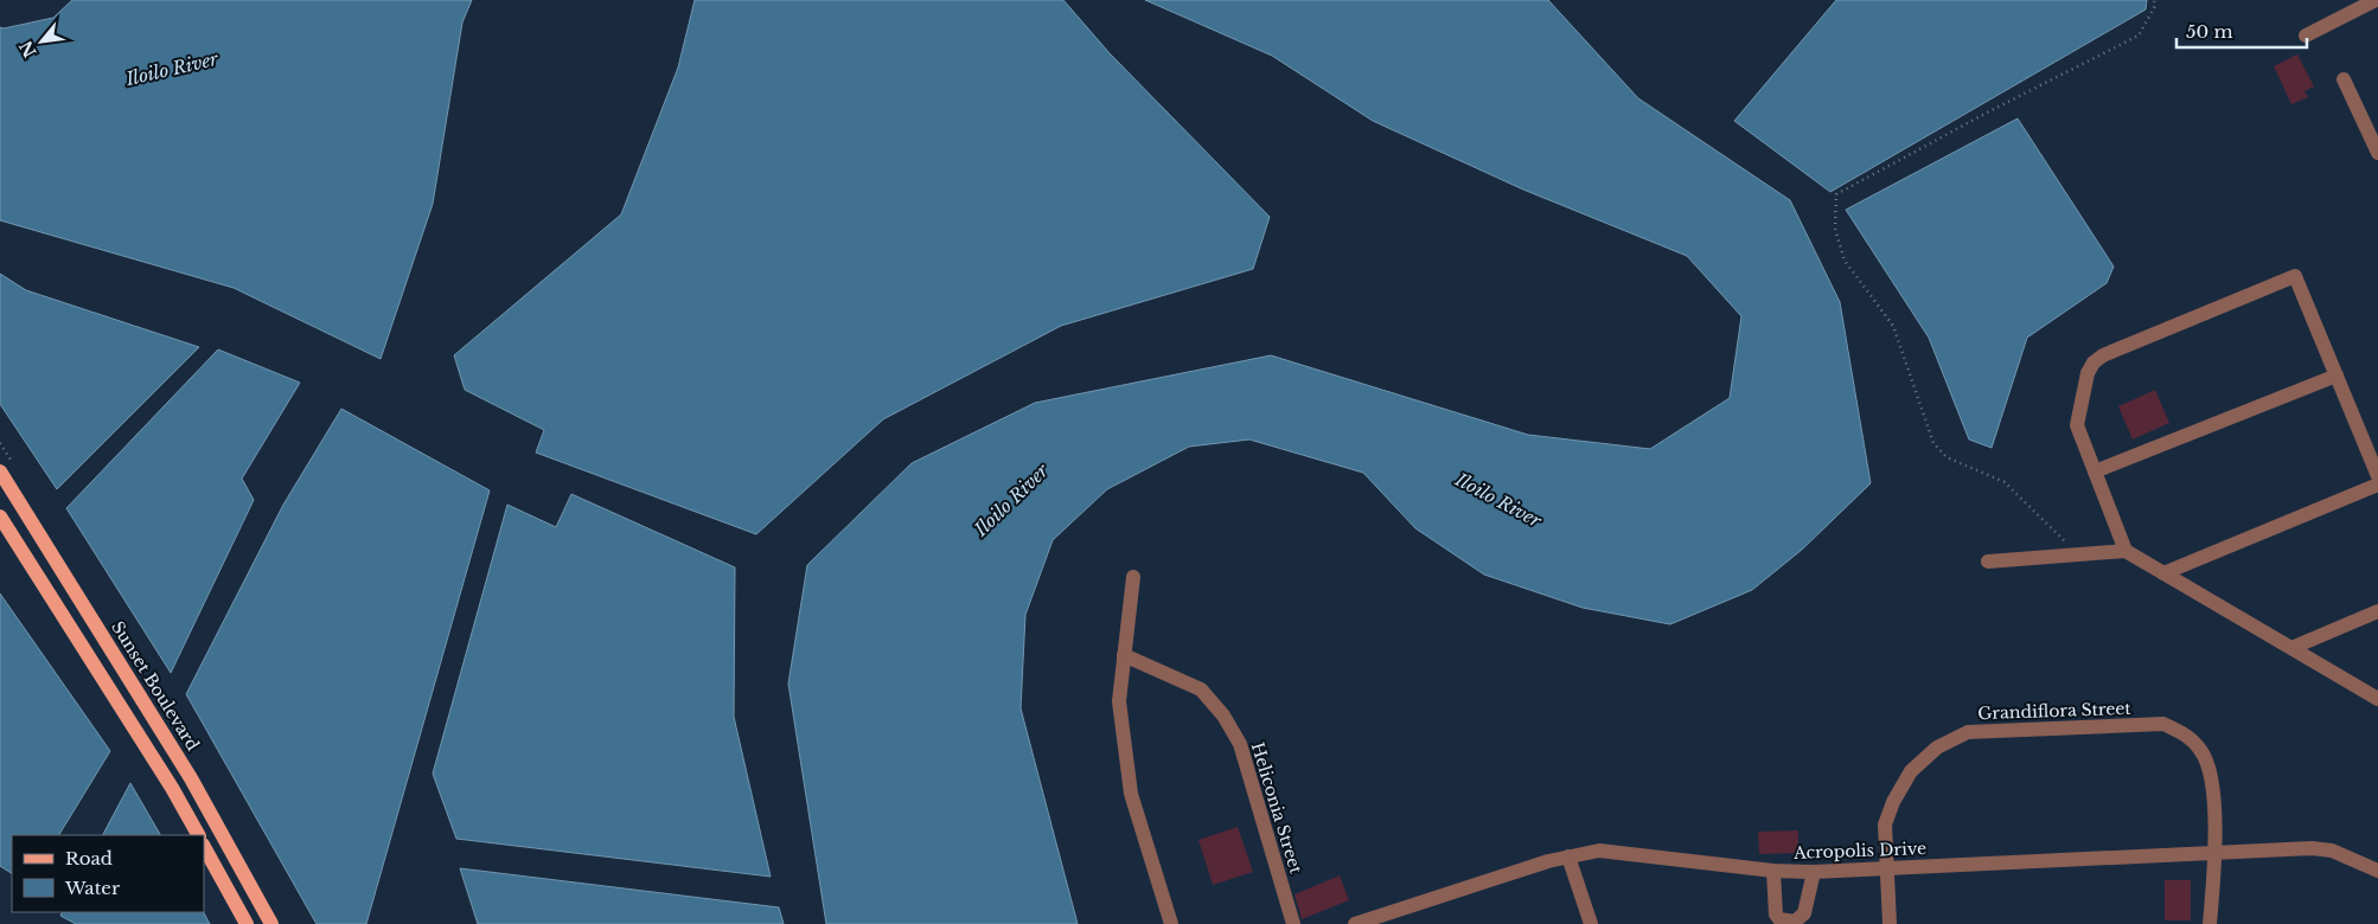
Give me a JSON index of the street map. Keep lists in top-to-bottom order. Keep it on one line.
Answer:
{"streets":{"main road":["Sunset Boulevard"],"street":["Grandiflora Street","Heliconia Street","Acropolis Drive"]},"crossings":[["Grandiflora Street","Acropolis Drive"]],"water":["Iloilo River"],"legend":["Road","Water"],"scale_bar":"50 m","north":"bottom left"}
